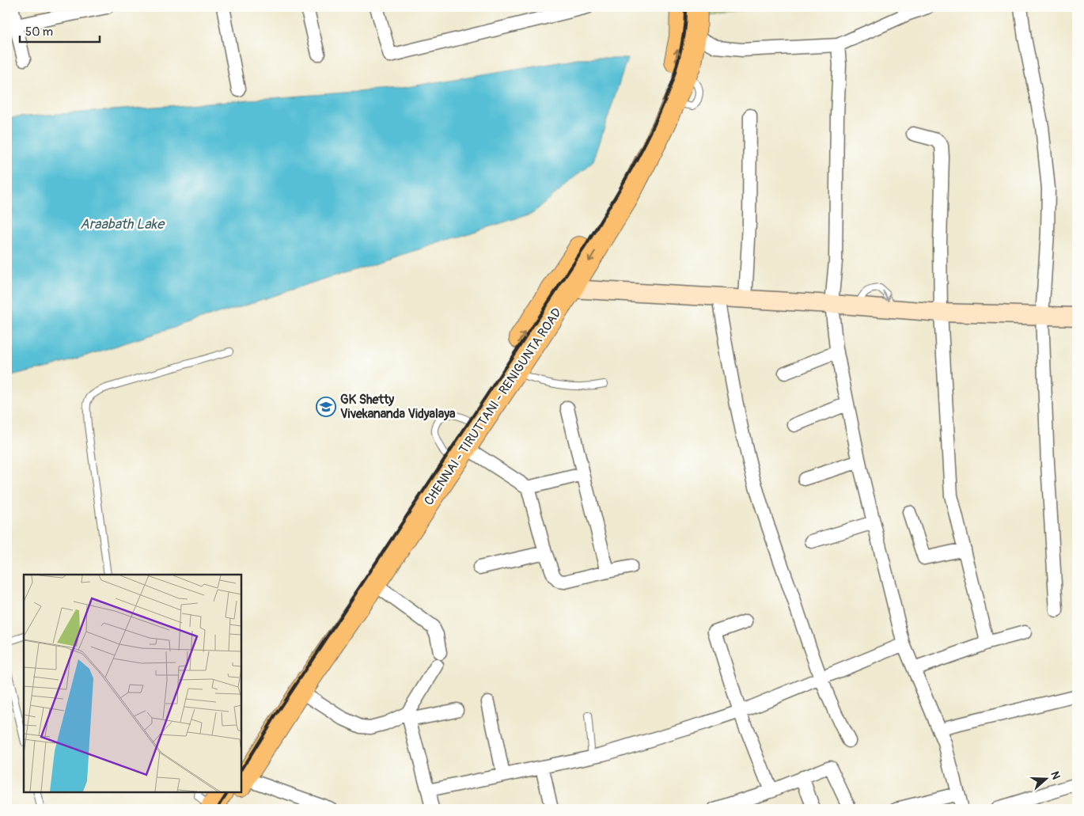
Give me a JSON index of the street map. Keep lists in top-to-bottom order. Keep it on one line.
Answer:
{"streets":{"highway":["CHENNAI - TIRUTTANI - RENIGUNTA ROAD"]},"water":["Araabath Lake"],"places":{"school or university":["GK Shetty Vivekananda Vidyalaya"]},"scale_bar":"50 m","north":"right"}
